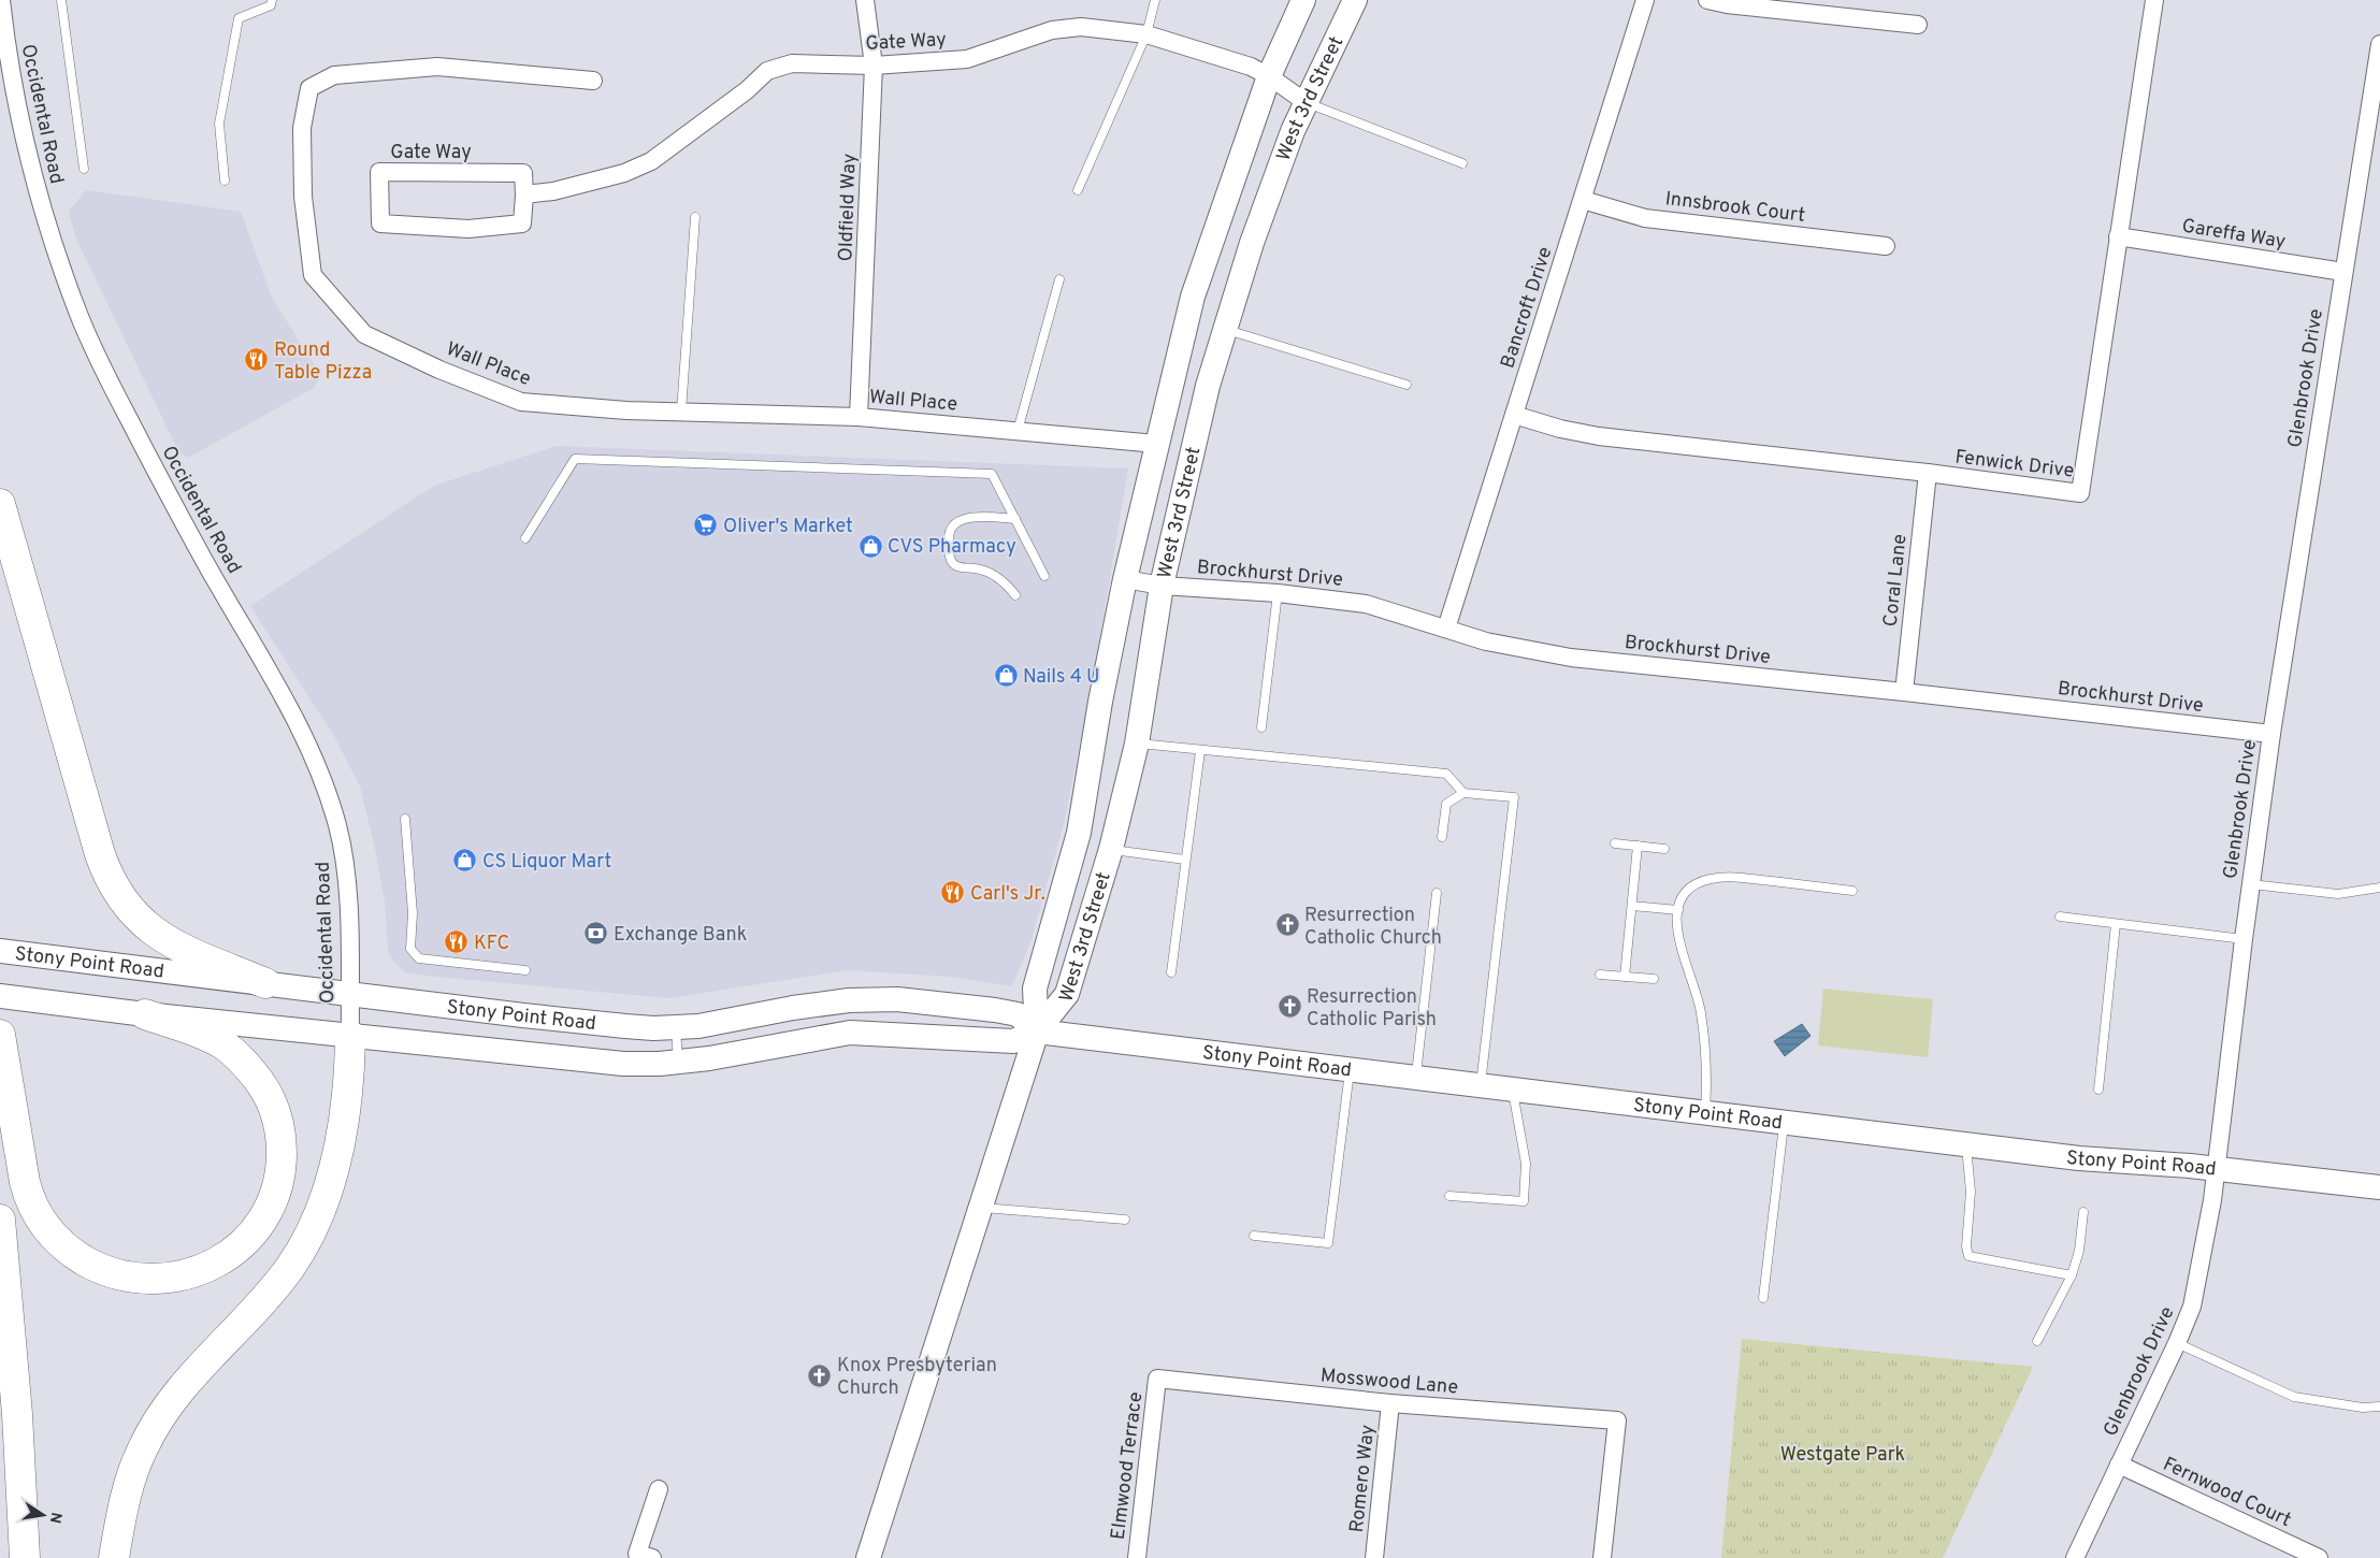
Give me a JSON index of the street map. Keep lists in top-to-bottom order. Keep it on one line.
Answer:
{"streets":{"main road":["West 3rd Street","Stony Point Road"],"street":["Gate Way","Occidental Road","Innsbrook Court","Oldfield Way","Gareffa Way","Bancroft Drive","Wall Place","Glenbrook Drive","Fenwick Drive","Brockhurst Drive","Coral Lane","Mosswood Lane","Elmwood Terrace","Romero Way","Fernwood Court"]},"crossings":[["Gate Way","West 3rd Street"],["Gate Way","Oldfield Way"],["West 3rd Street","Wall Place"],["West 3rd Street","Brockhurst Drive"],["West 3rd Street","Stony Point Road"],["Occidental Road","Stony Point Road"],["Innsbrook Court","Bancroft Drive"],["Oldfield Way","Wall Place"],["Gareffa Way","Glenbrook Drive"],["Gareffa Way","Fenwick Drive"],["Bancroft Drive","Fenwick Drive"],["Bancroft Drive","Brockhurst Drive"],["Glenbrook Drive","Brockhurst Drive"],["Glenbrook Drive","Stony Point Road"],["Glenbrook Drive","Fernwood Court"],["Fenwick Drive","Coral Lane"],["Brockhurst Drive","Coral Lane"],["Mosswood Lane","Elmwood Terrace"],["Mosswood Lane","Romero Way"]],"parks":["Westgate Park"],"places":{"restaurant":["Round Table Pizza","Carl's Jr.","KFC"],"supermarket":["Oliver's Market"],"shop":["CVS Pharmacy","Nails 4 U","CS Liquor Mart"],"church":["Resurrection Catholic Church","Resurrection Catholic Parish","Knox Presbyterian Church"],"bank":["Exchange Bank"]},"north":"right"}
